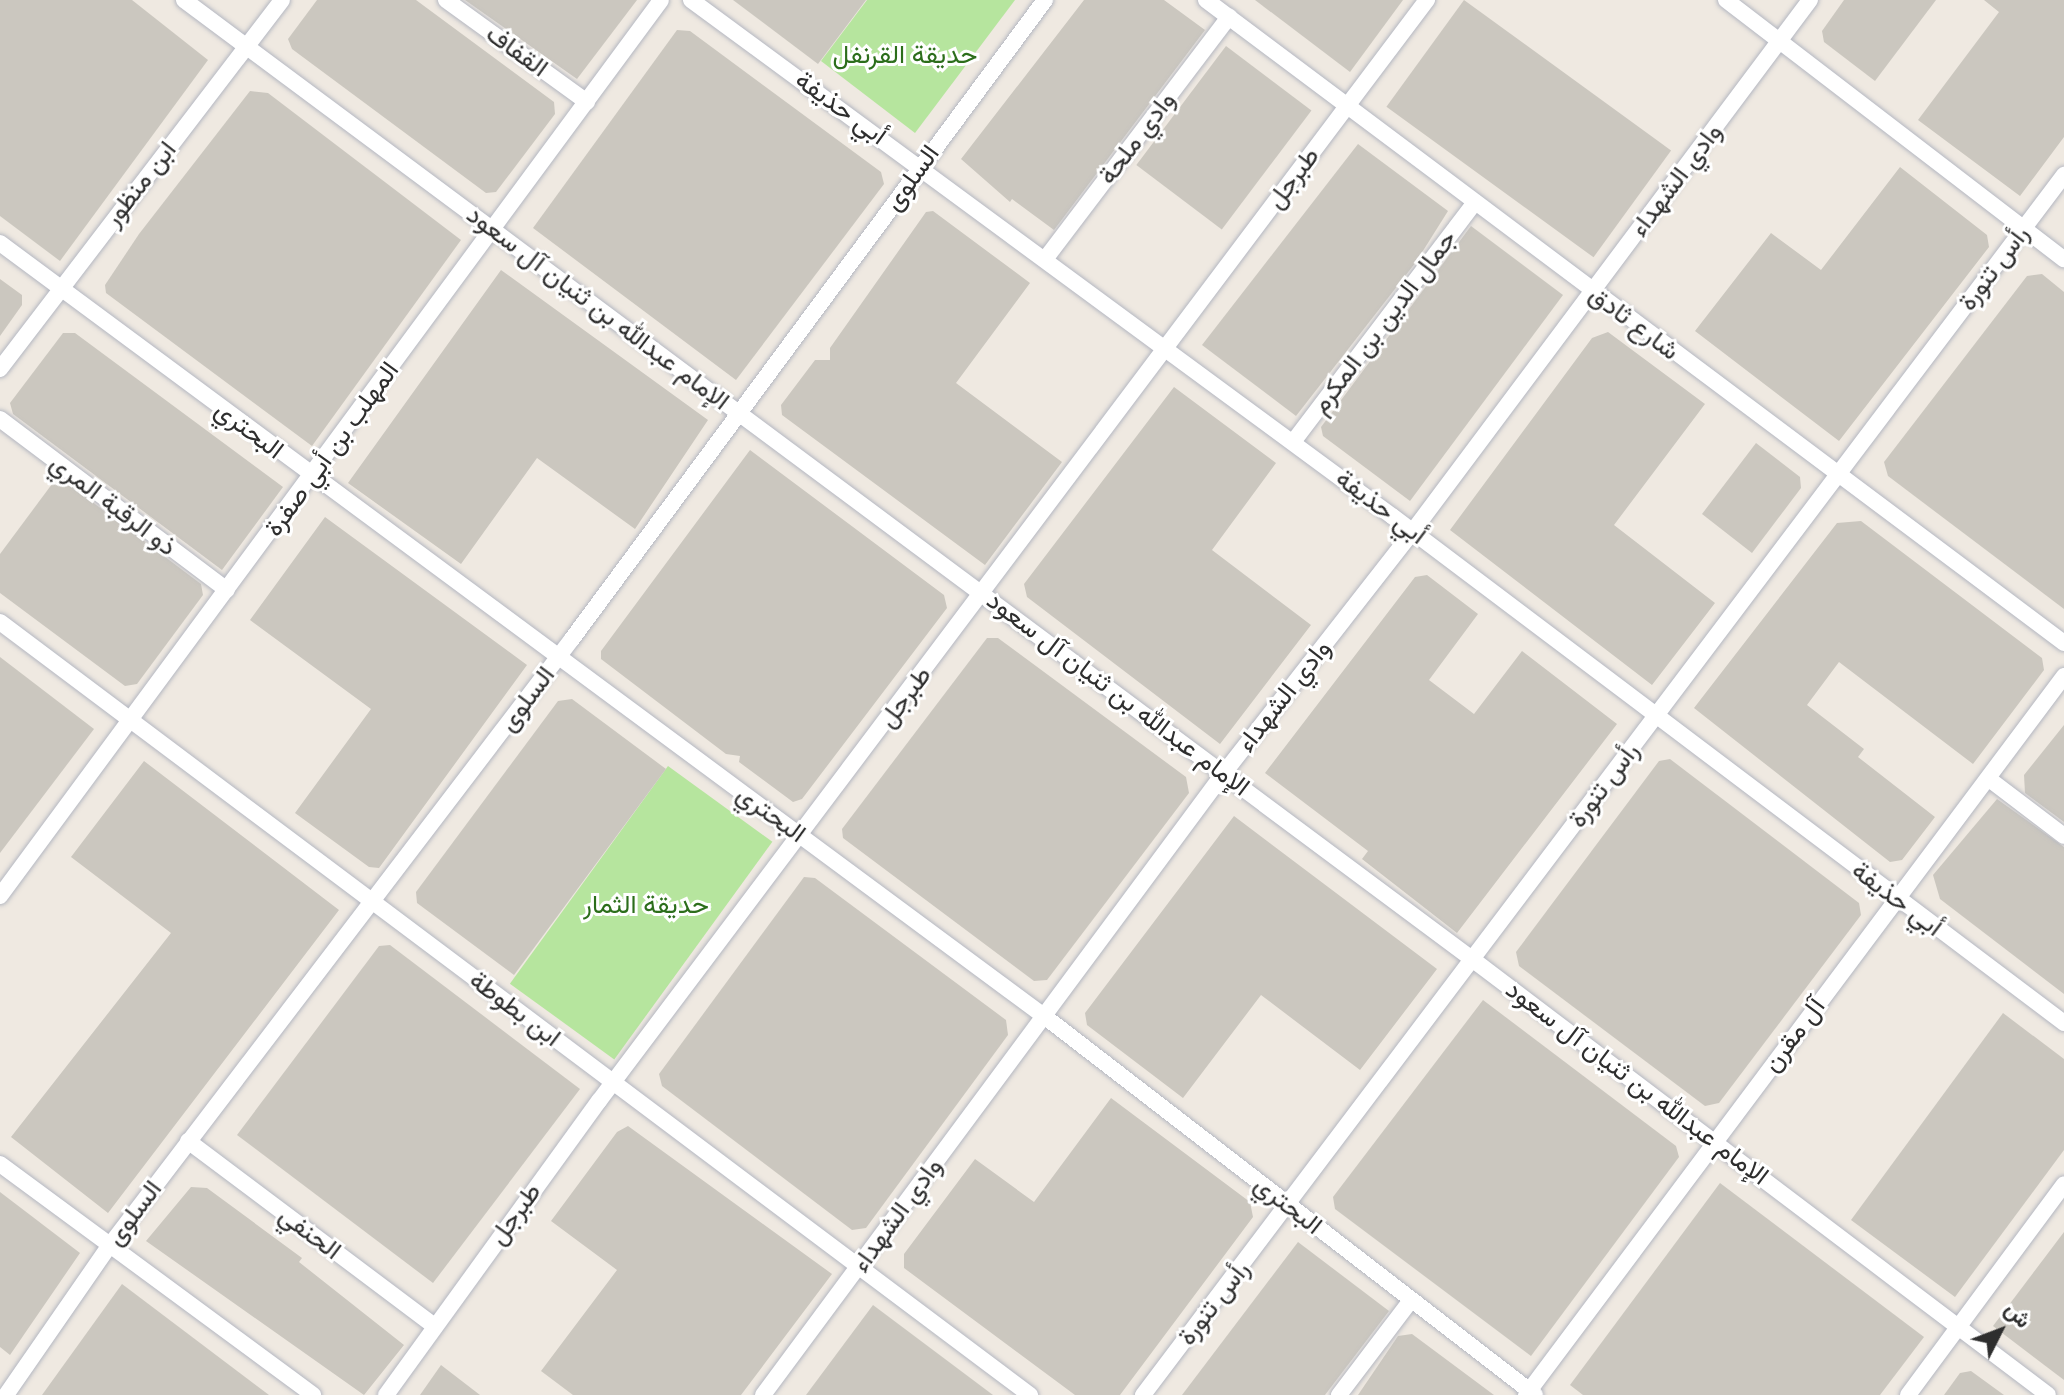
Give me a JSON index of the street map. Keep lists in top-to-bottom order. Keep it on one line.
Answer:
{"streets":{"street":["القفاف","أبي حذيفة","وادي ملحة","السلوى","طبرجل","وادي الشهداء","ابن منظور","رأس تنورة","الإمام عبدالله بن ثنيان آل سعود","جمال الدين بن المكرم","شارع ثادق","البحتري","المهلب بن أبي صفرة","ذو الرقبة المري","ابن بطوطة","آل مقرن","الحنفي"]},"crossings":[["القفاف","المهلب بن أبي صفرة"],["أبي حذيفة","وادي ملحة"],["أبي حذيفة","السلوى"],["أبي حذيفة","طبرجل"],["أبي حذيفة","وادي الشهداء"],["أبي حذيفة","رأس تنورة"],["أبي حذيفة","جمال الدين بن المكرم"],["أبي حذيفة","آل مقرن"],["وادي ملحة","شارع ثادق"],["السلوى","الإمام عبدالله بن ثنيان آل سعود"],["السلوى","البحتري"],["السلوى","ابن بطوطة"],["السلوى","الحنفي"],["طبرجل","الإمام عبدالله بن ثنيان آل سعود"],["طبرجل","شارع ثادق"],["طبرجل","البحتري"],["طبرجل","ابن بطوطة"],["طبرجل","الحنفي"],["وادي الشهداء","الإمام عبدالله بن ثنيان آل سعود"],["وادي الشهداء","شارع ثادق"],["وادي الشهداء","البحتري"],["وادي الشهداء","ابن بطوطة"],["ابن منظور","الإمام عبدالله بن ثنيان آل سعود"],["ابن منظور","البحتري"],["رأس تنورة","الإمام عبدالله بن ثنيان آل سعود"],["رأس تنورة","شارع ثادق"],["رأس تنورة","البحتري"],["الإمام عبدالله بن ثنيان آل سعود","المهلب بن أبي صفرة"],["الإمام عبدالله بن ثنيان آل سعود","آل مقرن"],["جمال الدين بن المكرم","شارع ثادق"],["البحتري","المهلب بن أبي صفرة"],["البحتري","آل مقرن"],["المهلب بن أبي صفرة","ذو الرقبة المري"],["المهلب بن أبي صفرة","ابن بطوطة"]],"parks":["حديقة القرنفل","حديقة الثمار"],"north":"top right"}
